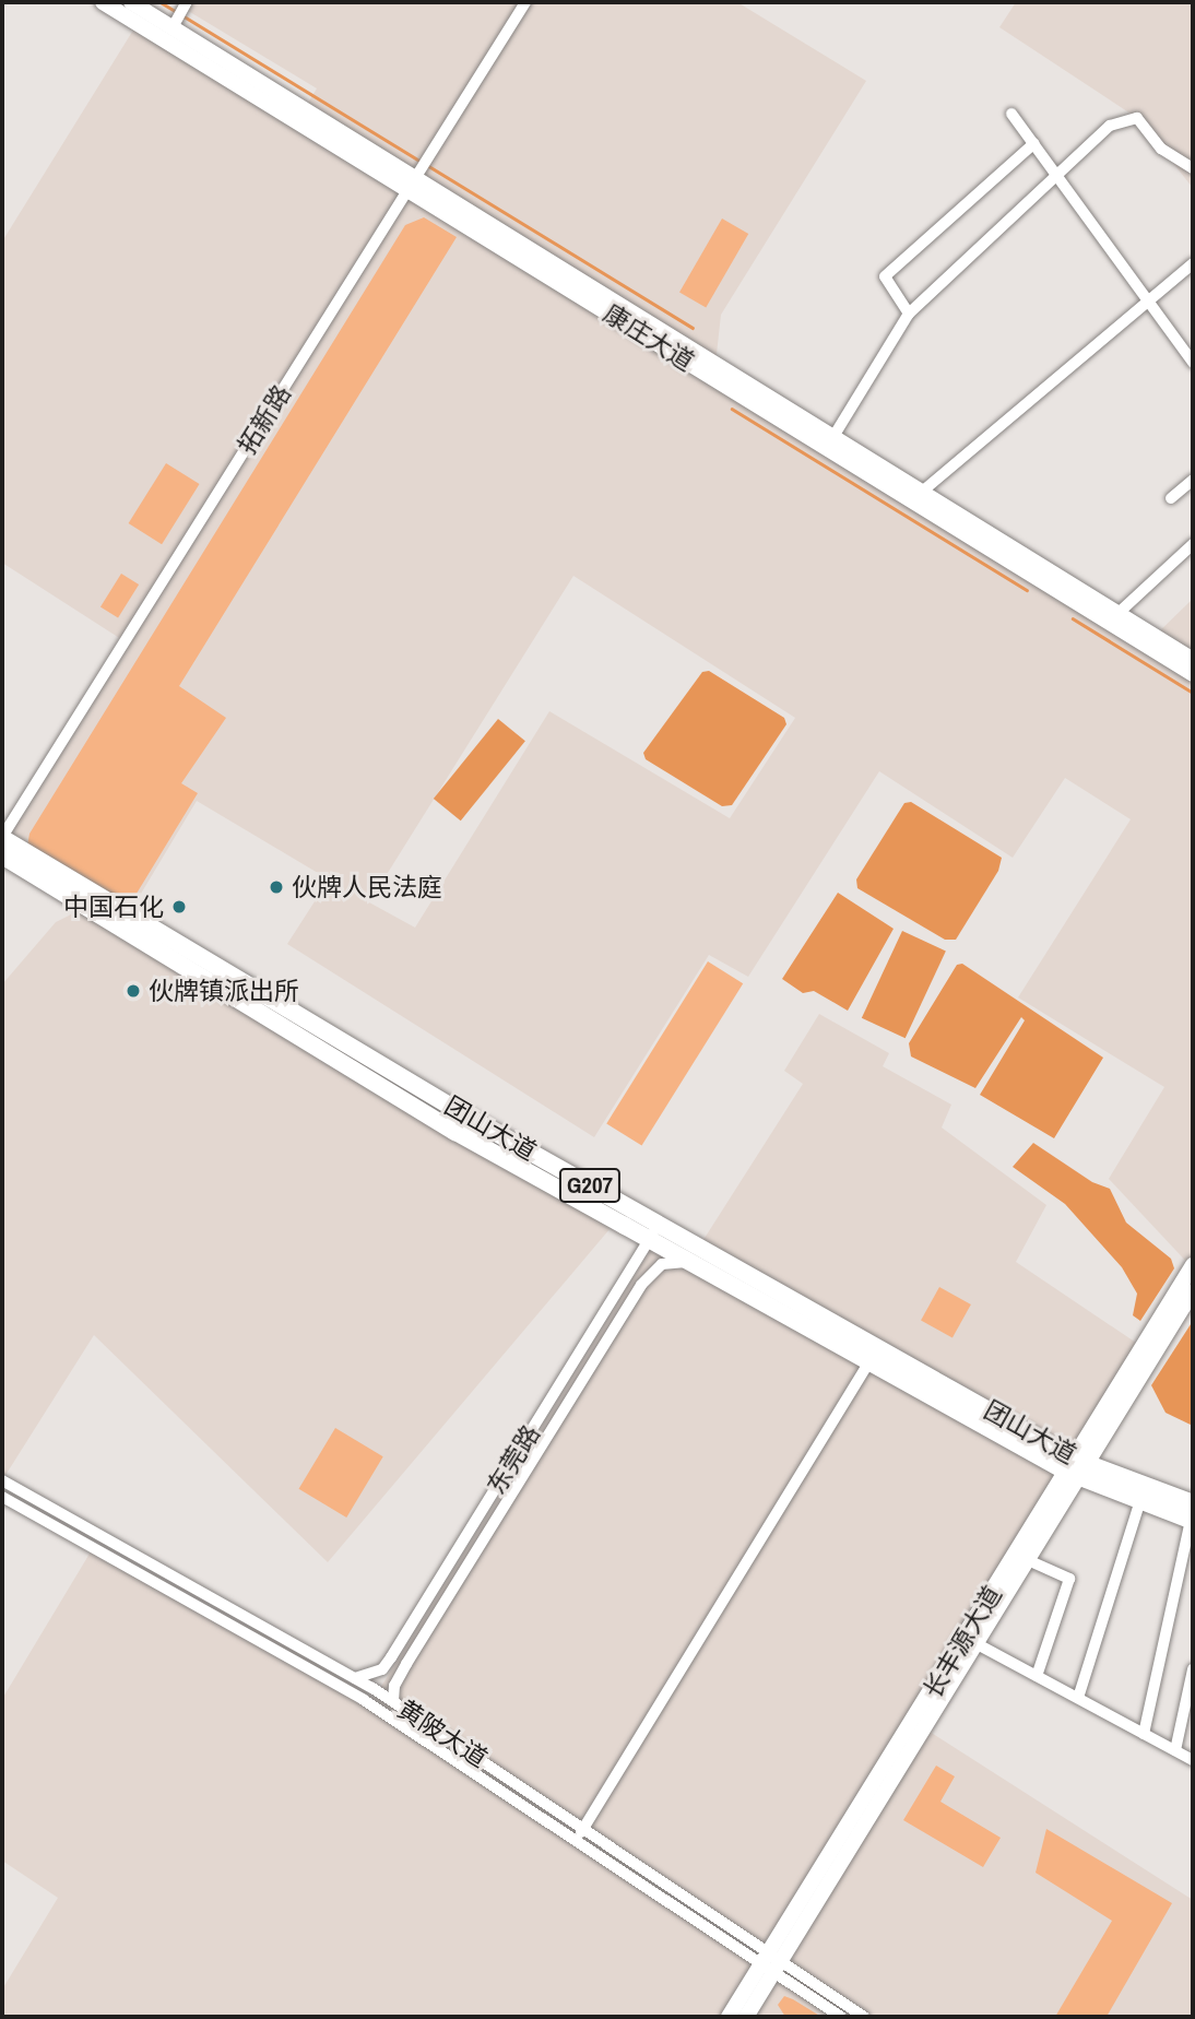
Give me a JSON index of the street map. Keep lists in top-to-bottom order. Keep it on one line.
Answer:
{"streets":{"highway":["团山大道","G207"],"main road":["康庄大道","长丰源大道"],"street":["拓新路","东莞路","黄陂大道"]},"crossings":[["康庄大道","拓新路"],["拓新路","团山大道"],["团山大道","东莞路"],["团山大道","长丰源大道"],["东莞路","黄陂大道"],["长丰源大道","黄陂大道"]],"places":["伙牌人民法庭","中国石化","伙牌镇派出所"]}
